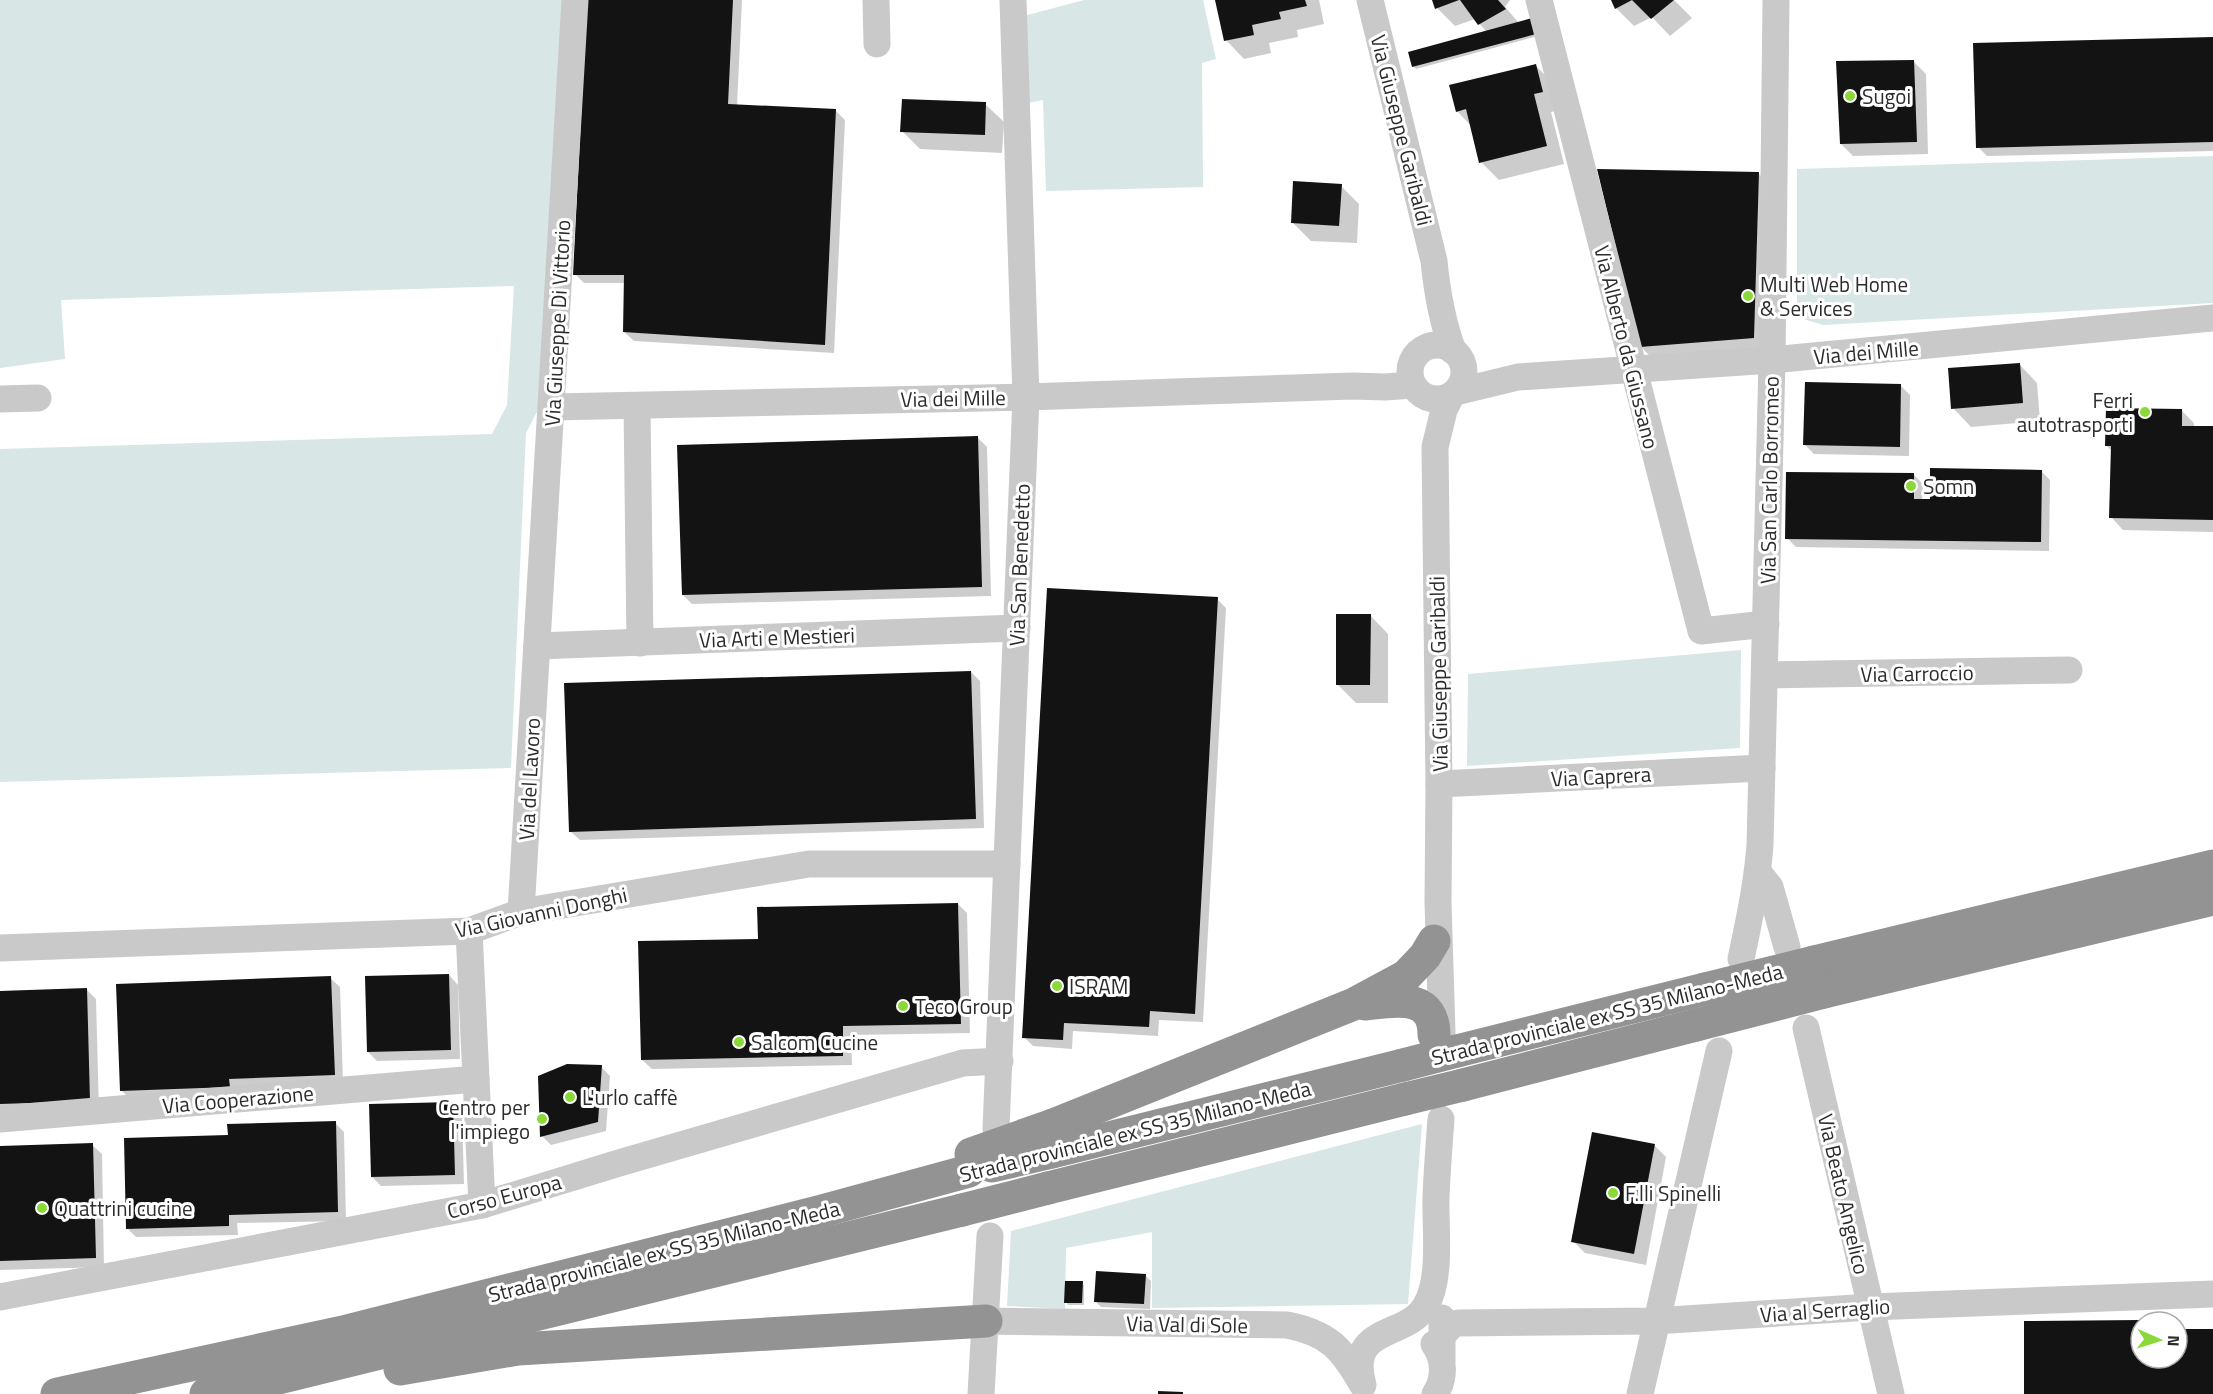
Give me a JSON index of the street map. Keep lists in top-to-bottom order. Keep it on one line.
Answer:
{"streets":{"highway":["Strada provinciale ex SS 35 Milano-Meda"],"street":["Via Giuseppe Garibaldi","Via Giuseppe Di Vittorio","Via Alberto da Giussano","Via dei Mille","Via San Carlo Borromeo","Via San Benedetto","Via Arti e Mestieri","Via Carroccio","Via Caprera","Via del Lavoro","Via Giovanni Donghi","Via Cooperazione","Via Beato Angelico","Corso Europa","Via al Serraglio","Via Val di Sole"]},"crossings":[["Via Giuseppe Garibaldi","Via dei Mille"],["Via Giuseppe Garibaldi","Via Caprera"],["Via Giuseppe Garibaldi","Strada provinciale ex SS 35 Milano-Meda"],["Via Giuseppe Di Vittorio","Via dei Mille"],["Via Giuseppe Di Vittorio","Via Arti e Mestieri"],["Via Giuseppe Di Vittorio","Via del Lavoro"],["Via Alberto da Giussano","Via dei Mille"],["Via Alberto da Giussano","Via San Carlo Borromeo"],["Via dei Mille","Via San Carlo Borromeo"],["Via dei Mille","Via San Benedetto"],["Via San Carlo Borromeo","Via Carroccio"],["Via San Carlo Borromeo","Via Caprera"],["Via San Benedetto","Via Arti e Mestieri"],["Via San Benedetto","Via Giovanni Donghi"],["Via San Benedetto","Corso Europa"],["Via Arti e Mestieri","Via del Lavoro"],["Via del Lavoro","Via Giovanni Donghi"],["Via Beato Angelico","Via al Serraglio"]],"places":["Sugoi","Multi Web Home & Services","Ferri autotrasporti","Somn","ISRAM","Teco Group","Salcom Cucine","L'urlo caffè","Centro per l'impiego","F.lli Spinelli","Quattrini cucine"],"north":"right"}
